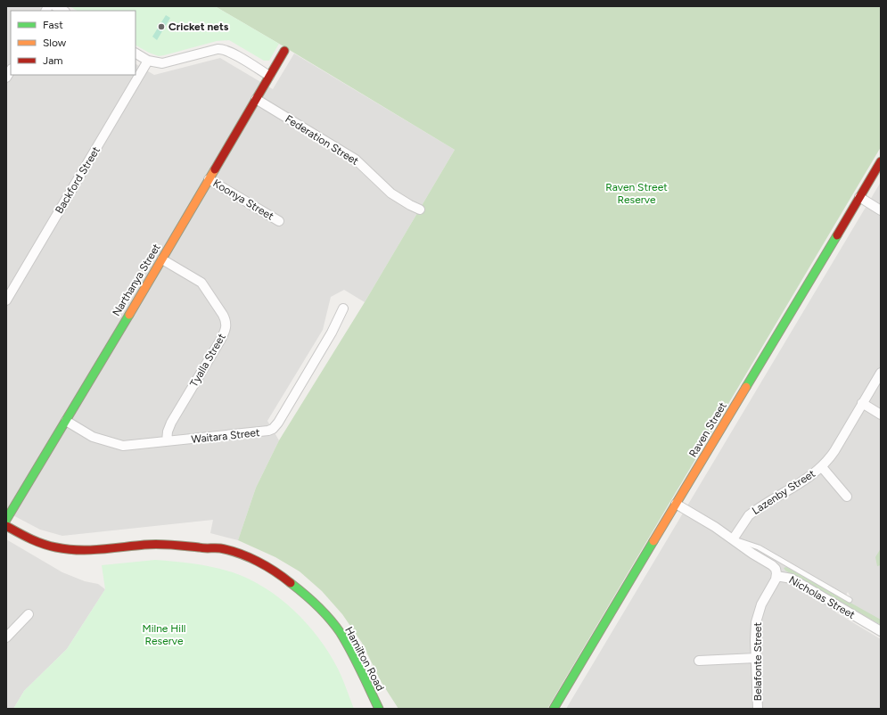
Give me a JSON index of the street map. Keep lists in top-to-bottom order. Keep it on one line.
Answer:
{"streets":{"street":["Federation Street","Backford Street","Koonya Street","Narthanya Street","Tyalla Street","Raven Street","Waitara Street","Lazenby Street","Nicholas Street","Hamilton Road","Belafonte Street"]},"crossings":[["Federation Street","Narthanya Street"],["Koonya Street","Narthanya Street"],["Narthanya Street","Tyalla Street"],["Narthanya Street","Waitara Street"],["Tyalla Street","Waitara Street"],["Raven Street","Nicholas Street"],["Lazenby Street","Nicholas Street"],["Nicholas Street","Belafonte Street"]],"parks":["Raven Street Reserve","Milne Hill Reserve"],"places":["Cricket nets"],"legend":["Fast","Slow","Jam"]}
